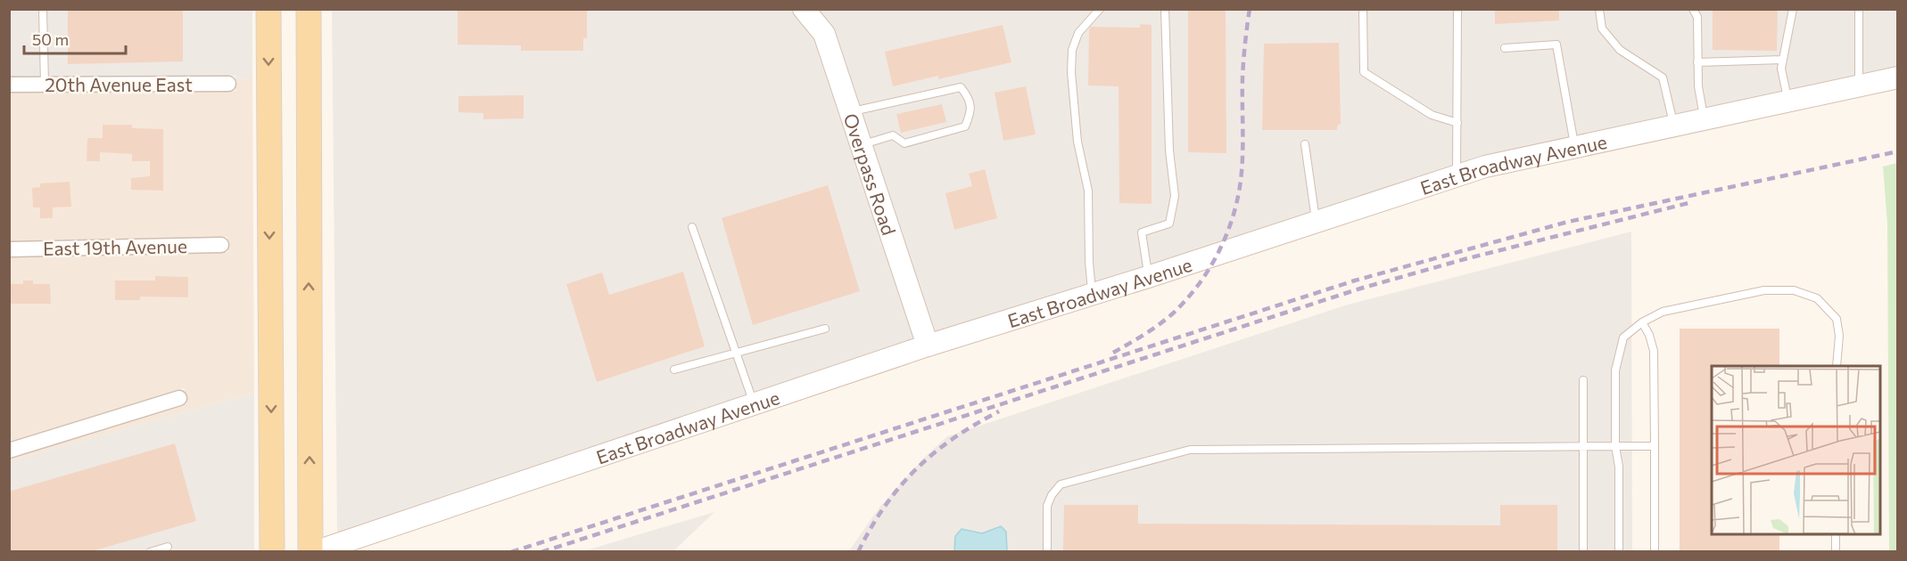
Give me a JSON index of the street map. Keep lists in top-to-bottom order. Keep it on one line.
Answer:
{"streets":{"main road":["East Broadway Avenue","Overpass Road"],"street":["20th Avenue East","East 19th Avenue"]},"crossings":[["East Broadway Avenue","Overpass Road"]],"scale_bar":"50 m"}
